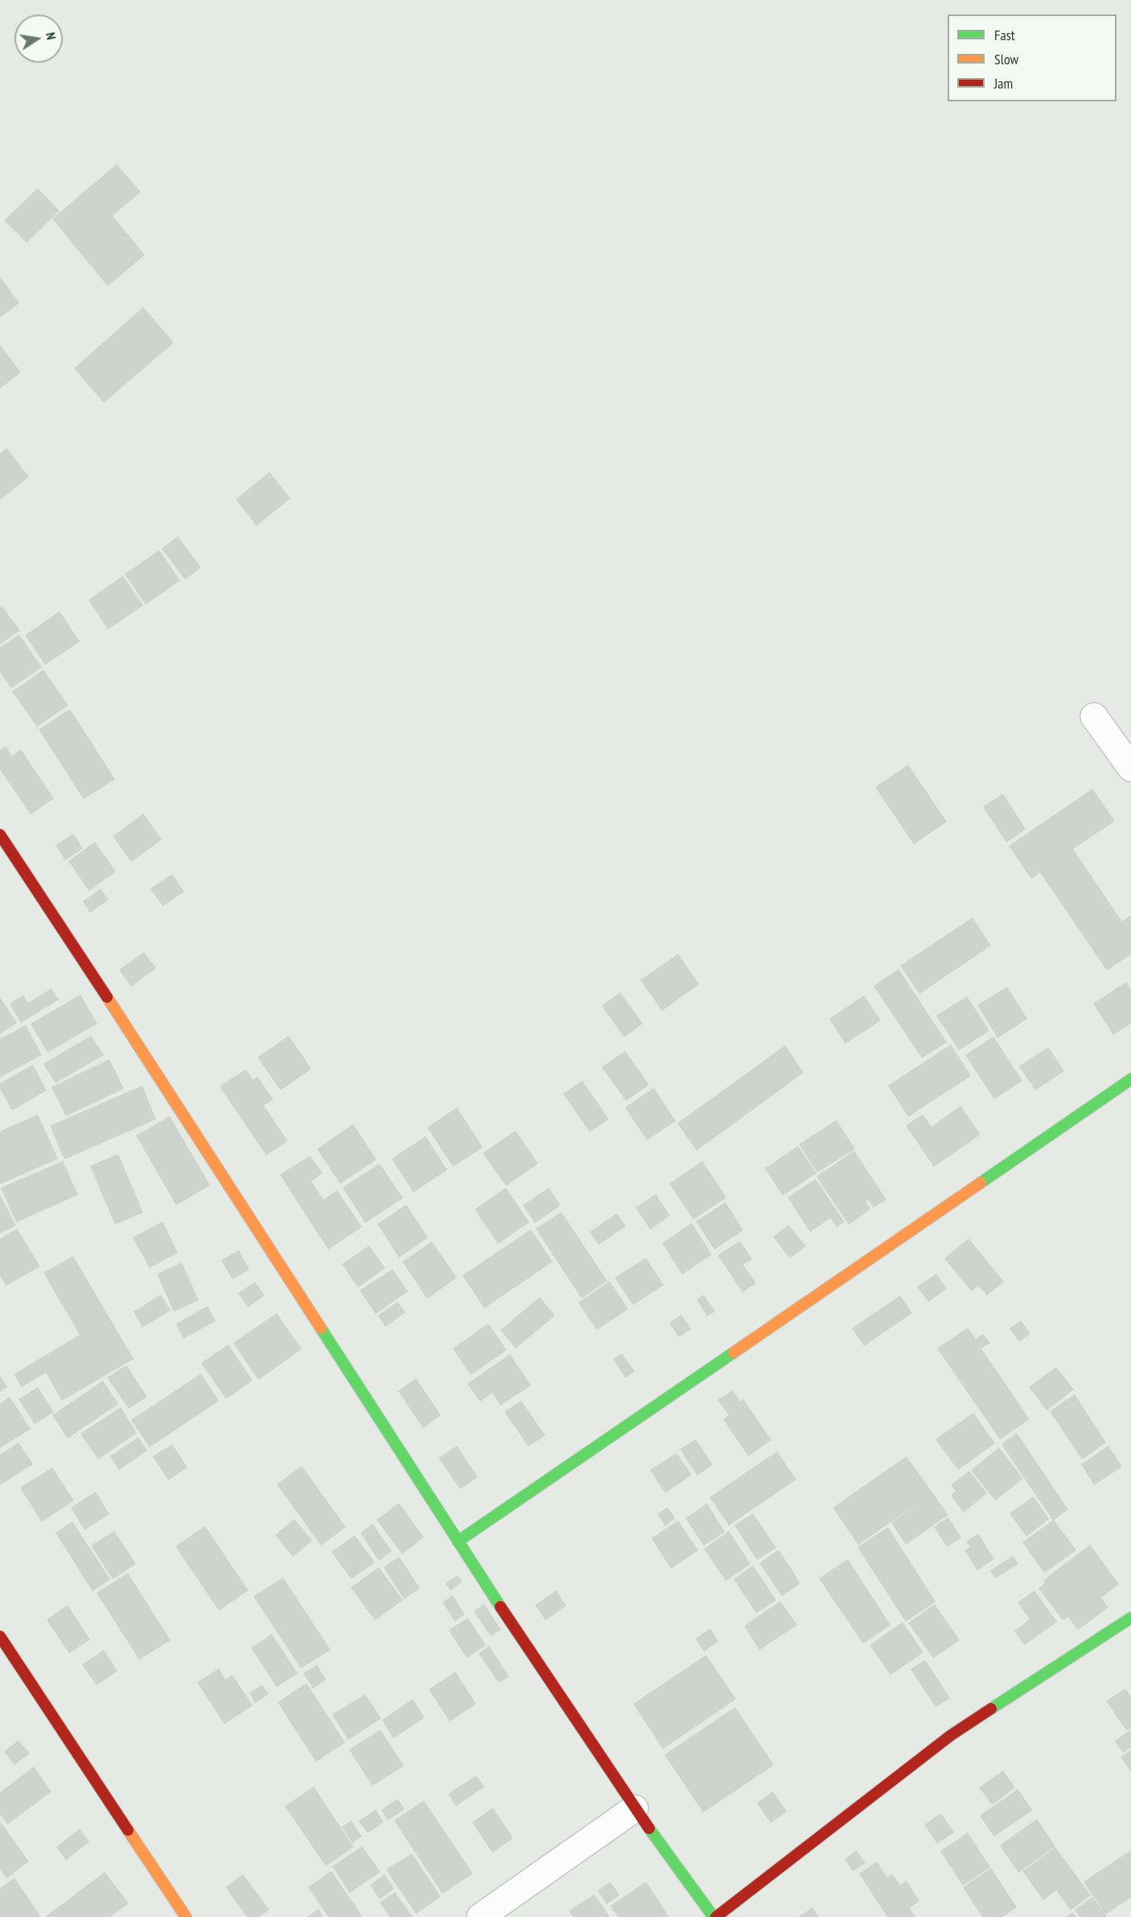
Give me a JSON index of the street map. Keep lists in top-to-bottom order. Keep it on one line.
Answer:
{"legend":["Fast","Slow","Jam"],"north":"right"}
